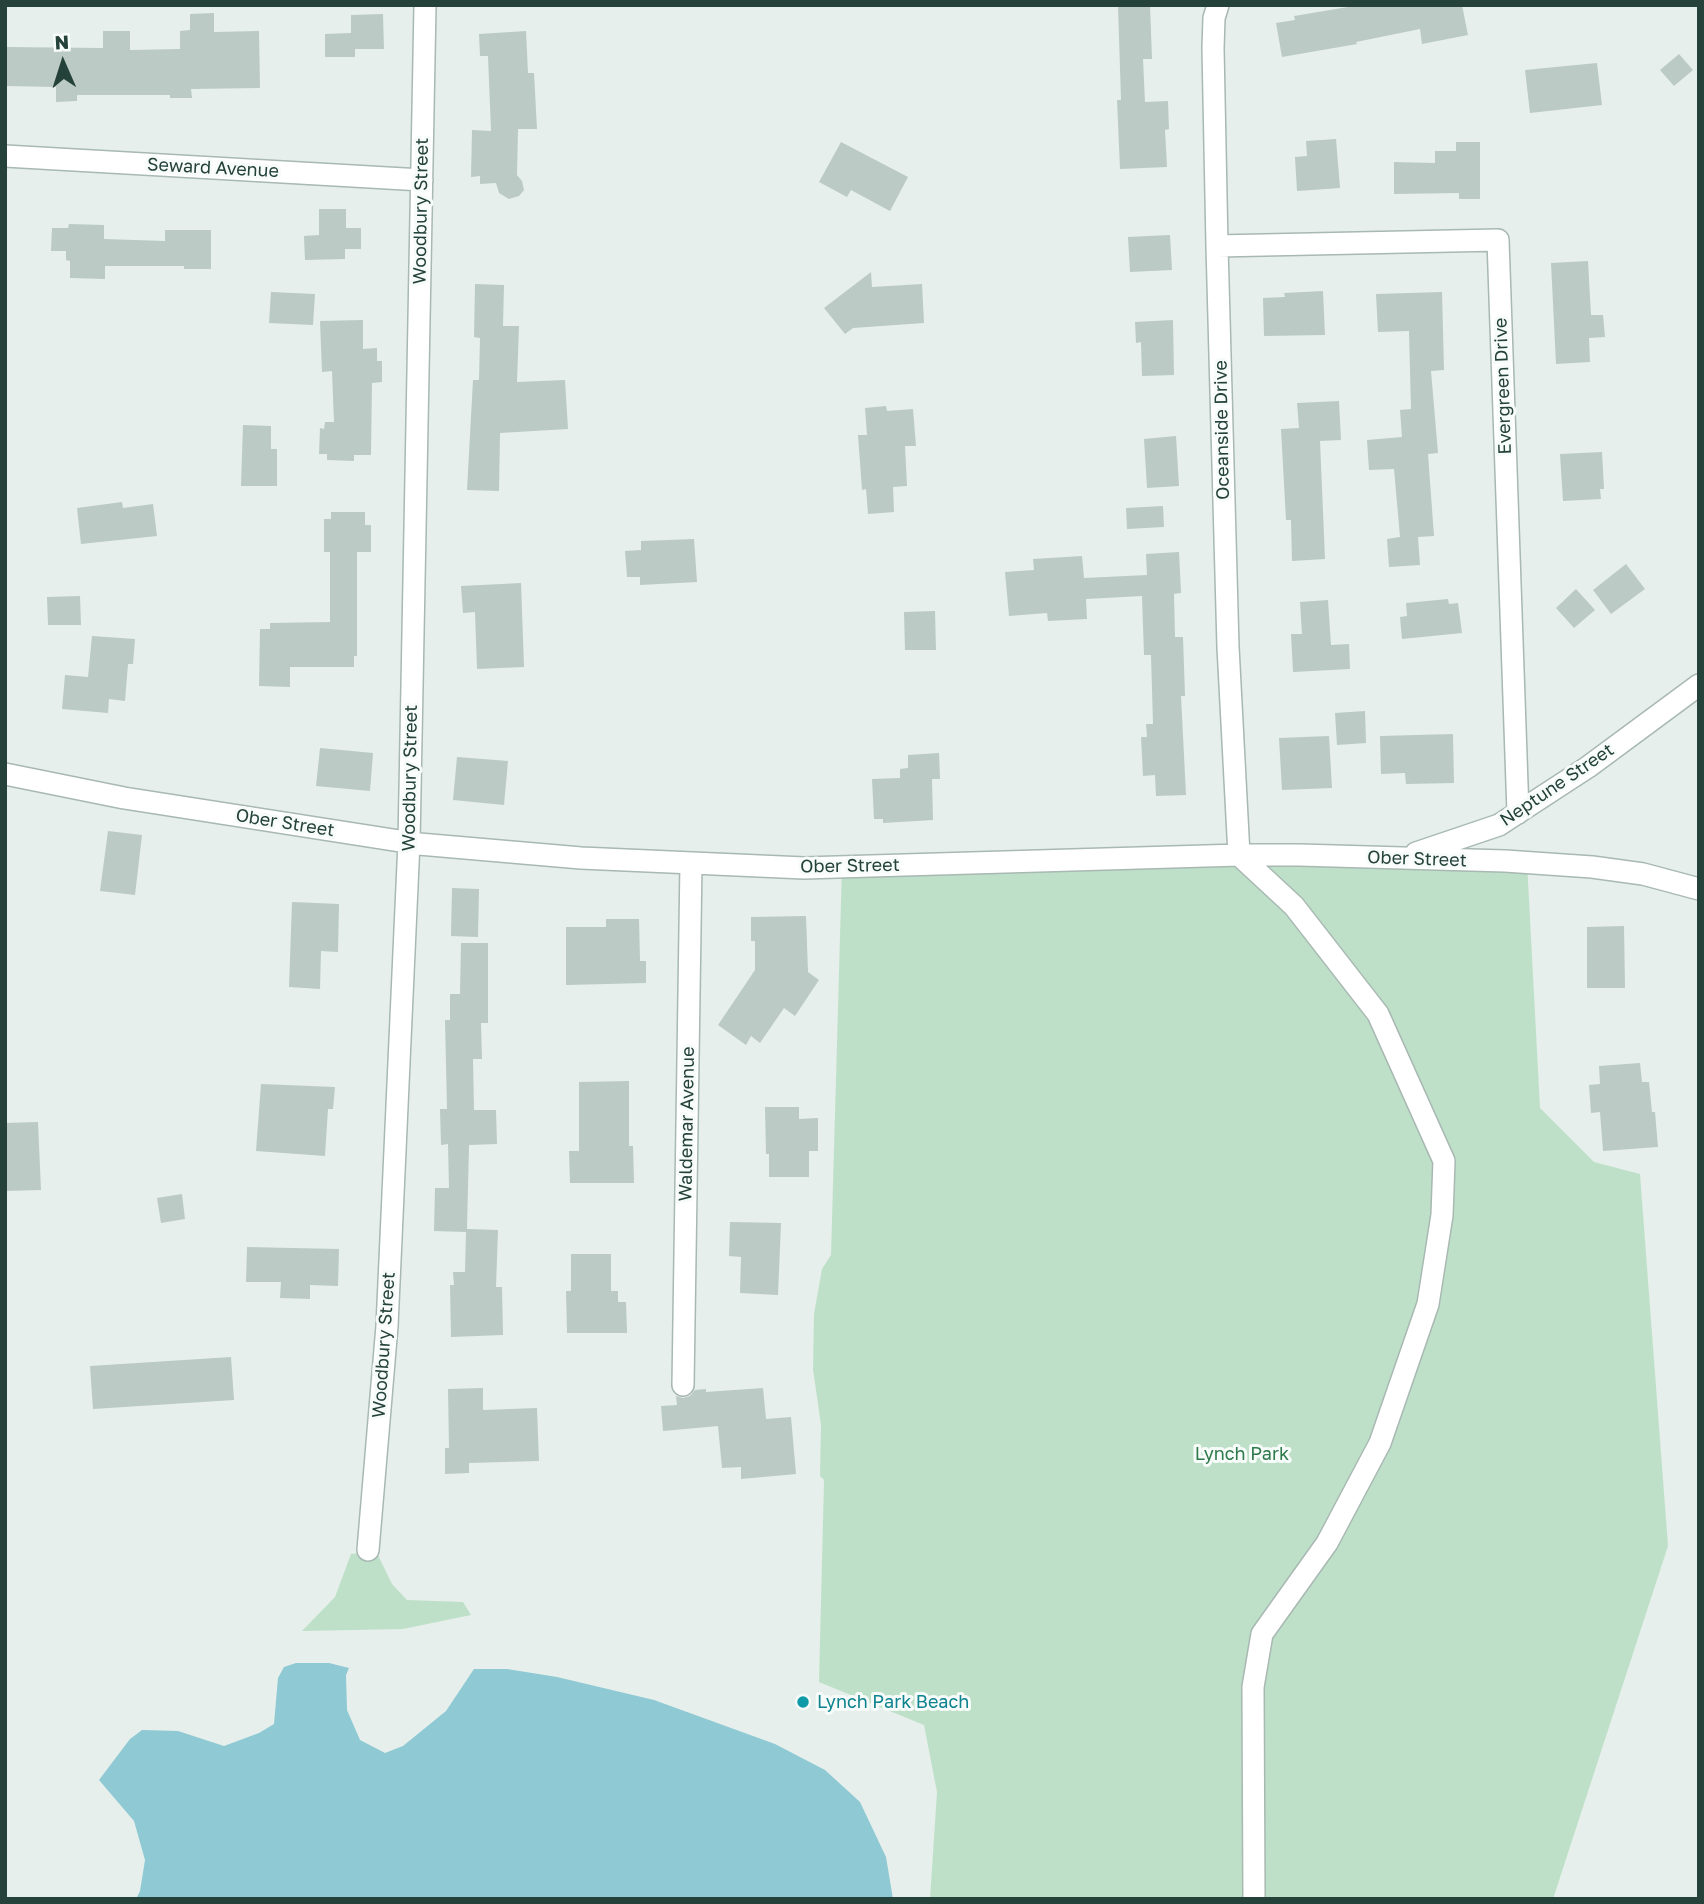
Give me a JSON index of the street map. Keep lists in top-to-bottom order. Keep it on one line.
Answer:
{"streets":{"street":["Seward Avenue","Woodbury Street","Evergreen Drive","Oceanside Drive","Neptune Street","Ober Street","Waldemar Avenue"]},"crossings":[["Seward Avenue","Woodbury Street"],["Woodbury Street","Ober Street"],["Evergreen Drive","Oceanside Drive"],["Evergreen Drive","Neptune Street"],["Oceanside Drive","Ober Street"],["Neptune Street","Ober Street"],["Ober Street","Waldemar Avenue"]],"parks":["Lynch Park"],"places":["Lynch Park Beach"],"north":"top"}
